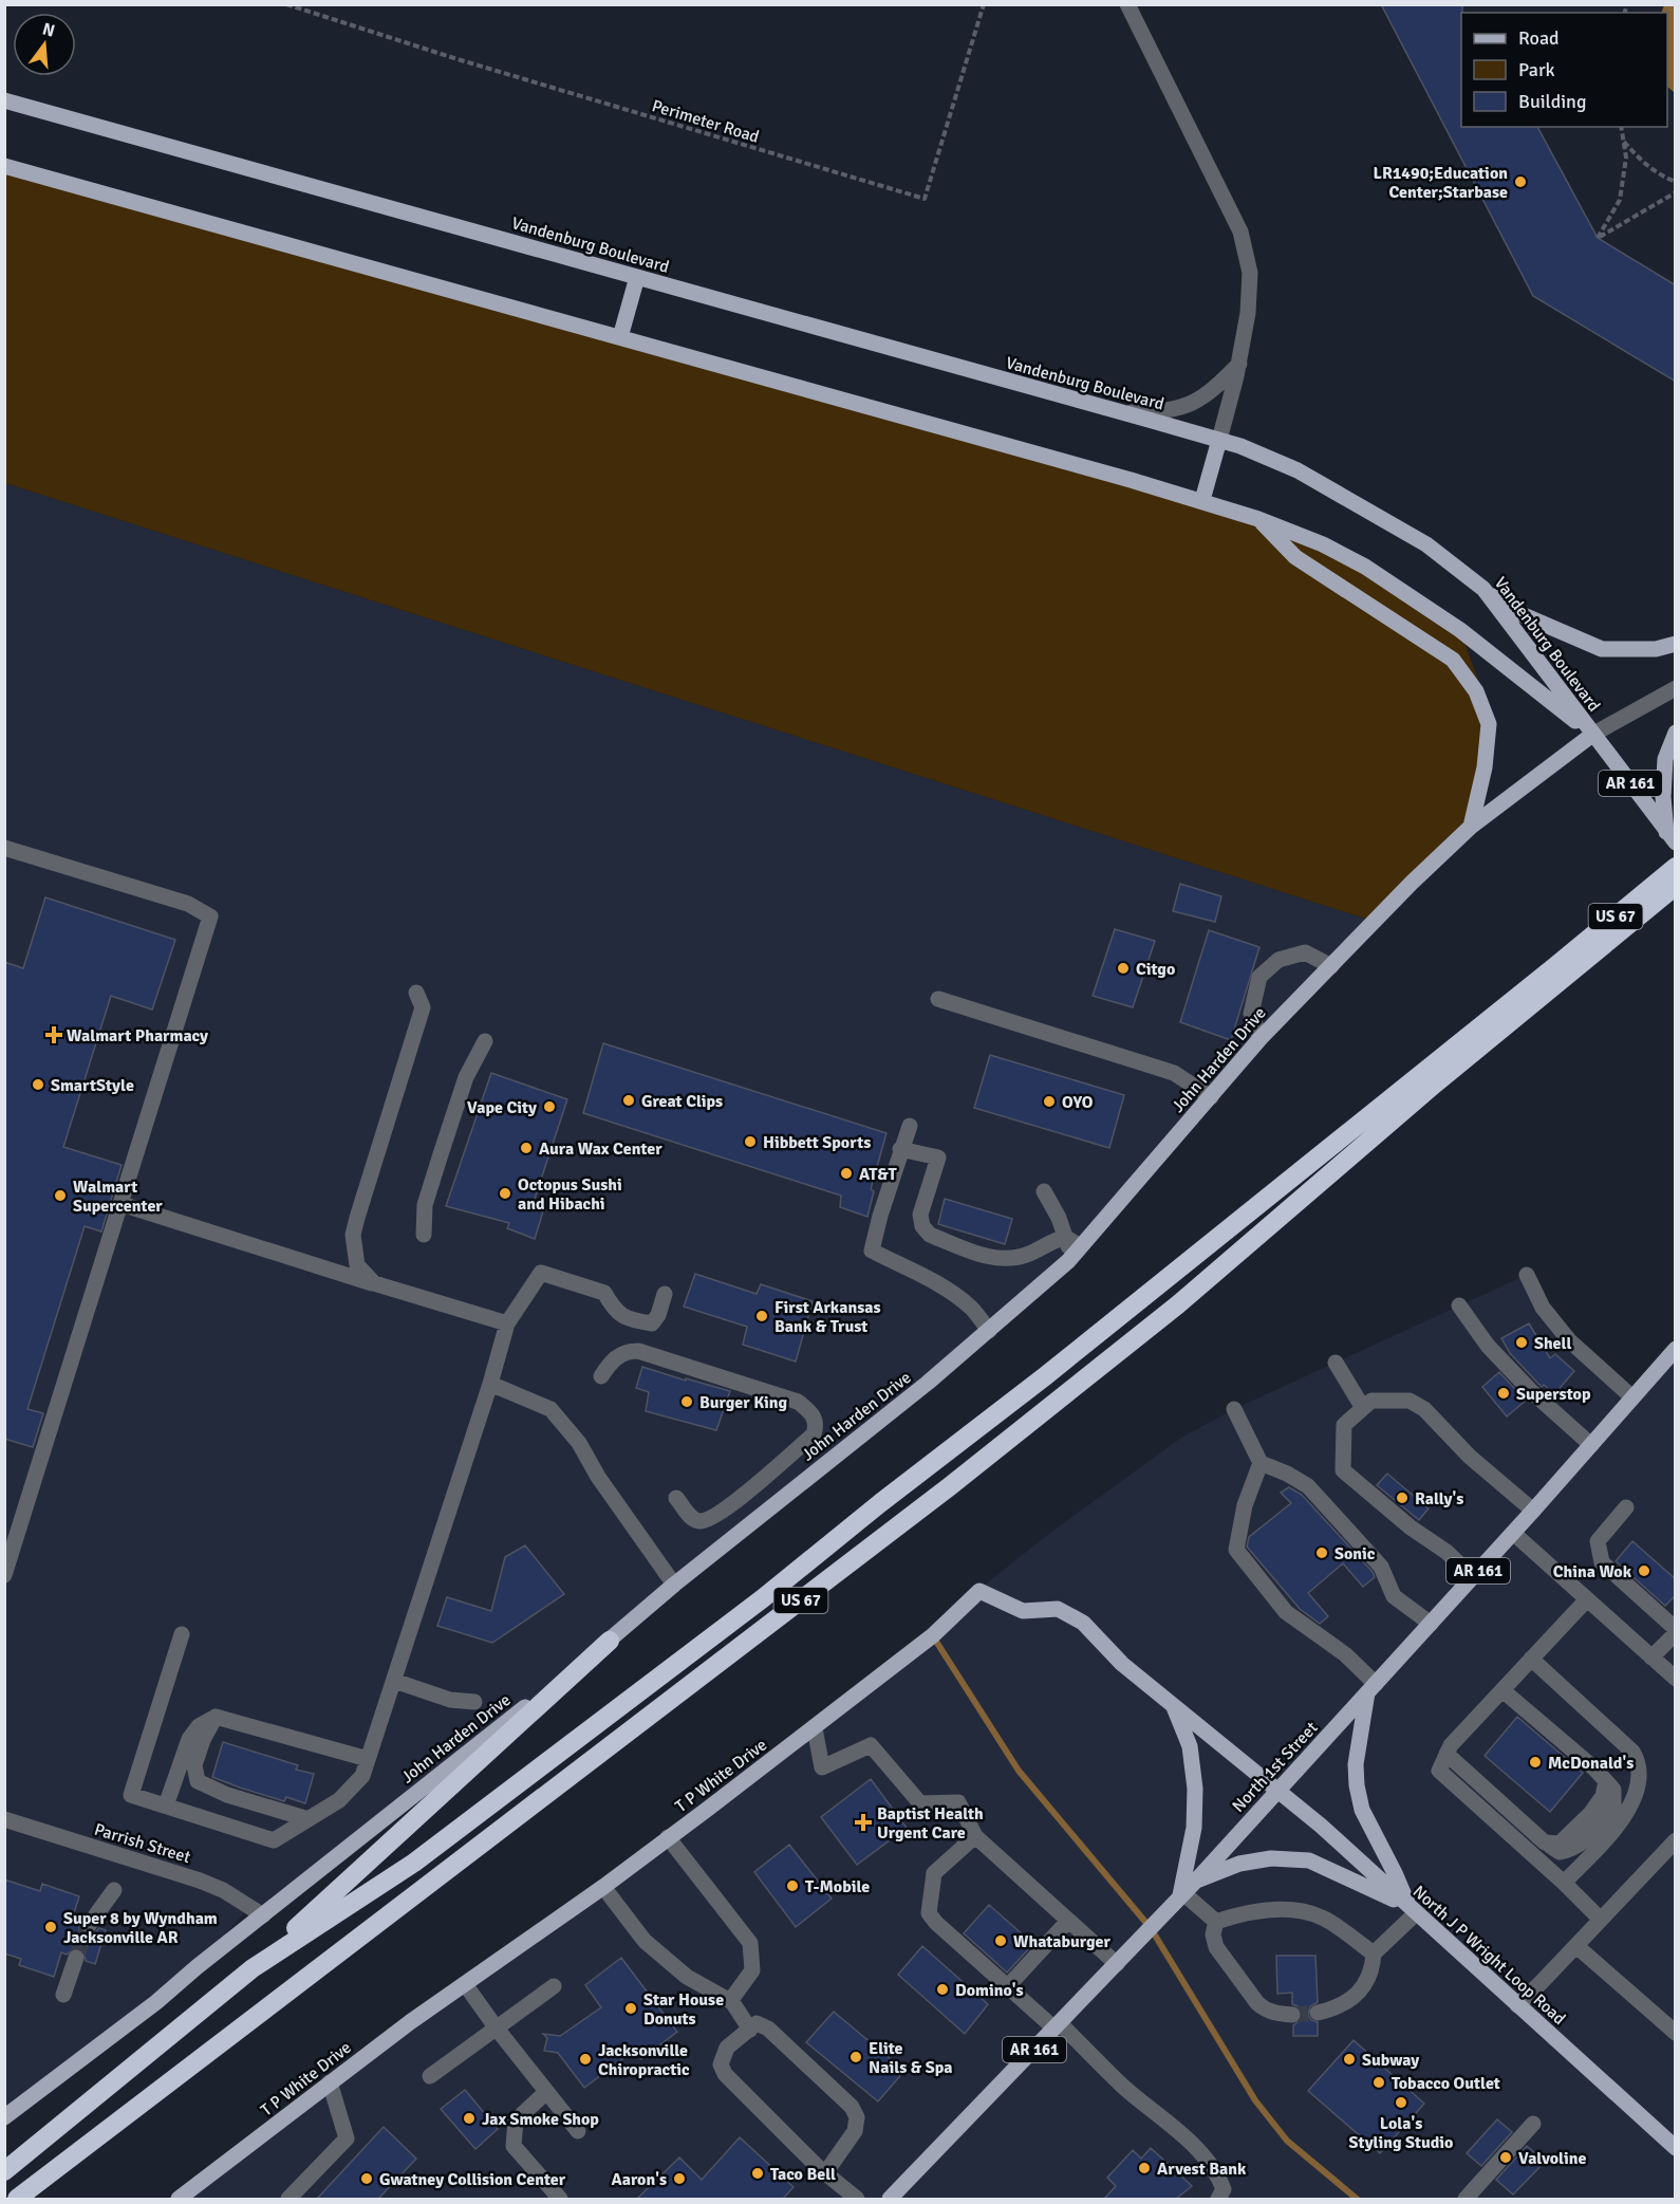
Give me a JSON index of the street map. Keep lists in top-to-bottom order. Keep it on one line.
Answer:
{"streets":{"highway":["US 67"],"main road":["Vandenburg Boulevard","AR 161","John Harden Drive","North 1st Street","T P White Drive","North J P Wright Loop Road"],"street":["Parrish Street"],"path":["Perimeter Road"]},"crossings":[["Vandenburg Boulevard","AR 161"],["Vandenburg Boulevard","John Harden Drive"],["AR 161","John Harden Drive"],["John Harden Drive","Parrish Street"],["North 1st Street","T P White Drive"],["North 1st Street","North J P Wright Loop Road"],["T P White Drive","North J P Wright Loop Road"]],"places":{"other":["LR1490;Education Center;Starbase","Citgo","SmartStyle","Great Clips","OYO","Vape City","Hibbett Sports","Aura Wax Center","AT&T","Octopus Sushi and Hibachi","Walmart Supercenter","First Arkansas Bank & Trust","Shell","Superstop","Burger King","Rally's","Sonic","China Wok","McDonald's","T-Mobile","Super 8 by Wyndham Jacksonville AR","Whataburger","Domino's","Star House Donuts","Elite Nails & Spa","Jacksonville Chiropractic","Subway","Tobacco Outlet","Lola's Styling Studio","Jax Smoke Shop","Valvoline","Arvest Bank","Taco Bell","Gwatney Collision Center","Aaron's"],"health":["Walmart Pharmacy","Baptist Health Urgent Care"]},"legend":["Road","Park","Building"],"north":"top"}
